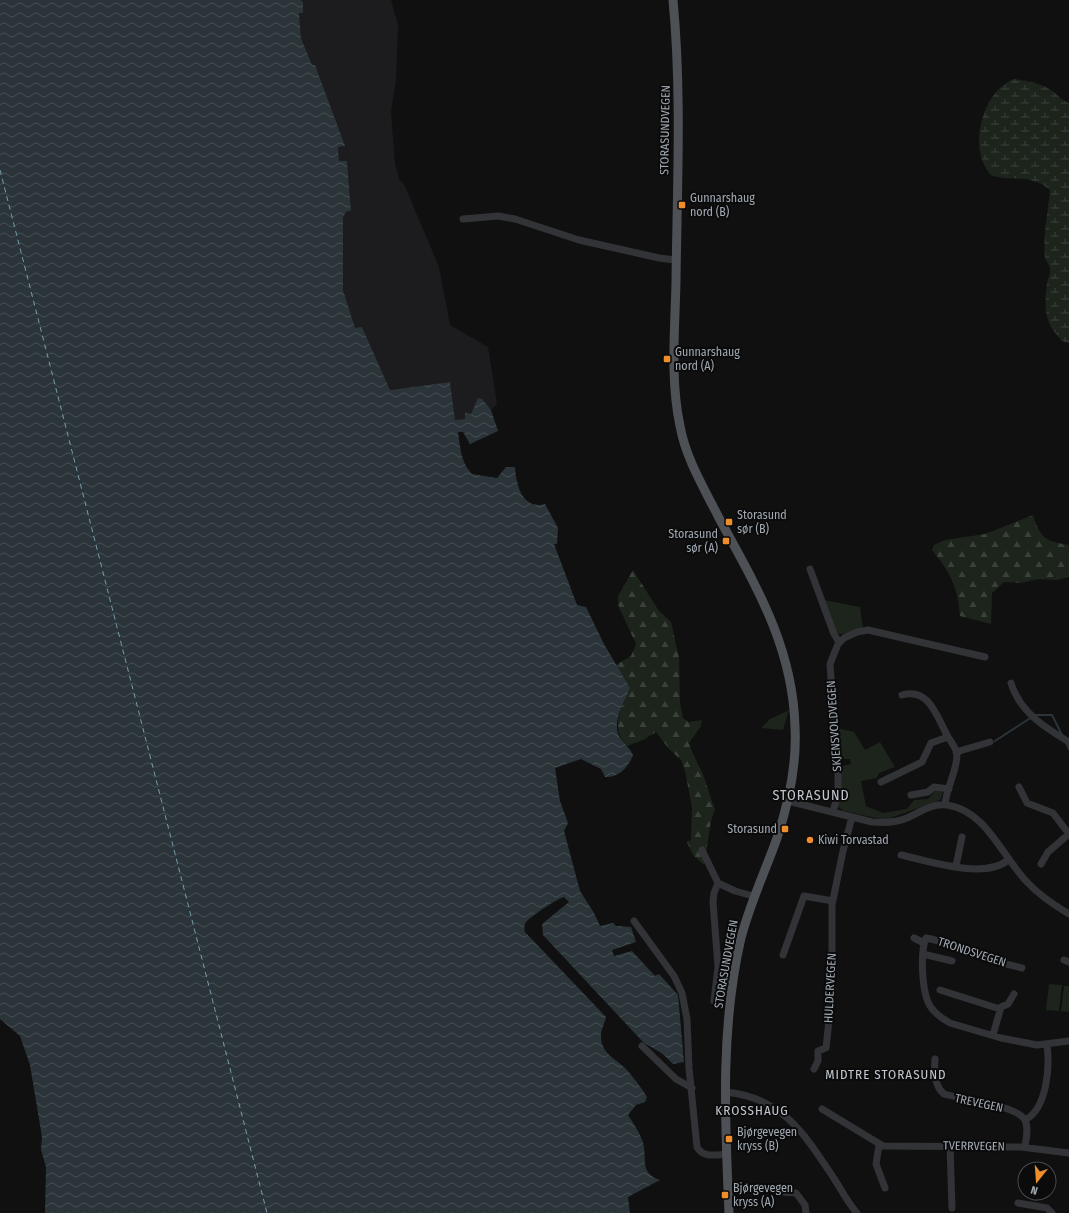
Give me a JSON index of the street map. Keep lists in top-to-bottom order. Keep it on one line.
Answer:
{"streets":{"main road":["STORASUNDVEGEN"],"street":["SKJENSVOLDVEGEN","TRONDSVEGEN","HULDERVEGEN","TREVEGEN","TVERRVEGEN"]},"districts":["STORASUND","MIDTRE STORASUND","KROSSHAUG"],"places":{"transit":["Gunnarshaug nord (B)","Gunnarshaug nord (A)","Storasund sør (B)","Storasund sør (A)","Storasund","Bjørgevegen kryss (B)","Bjørgevegen kryss (A)"],"other":["Kiwi Torvastad"]},"north":"bottom"}
